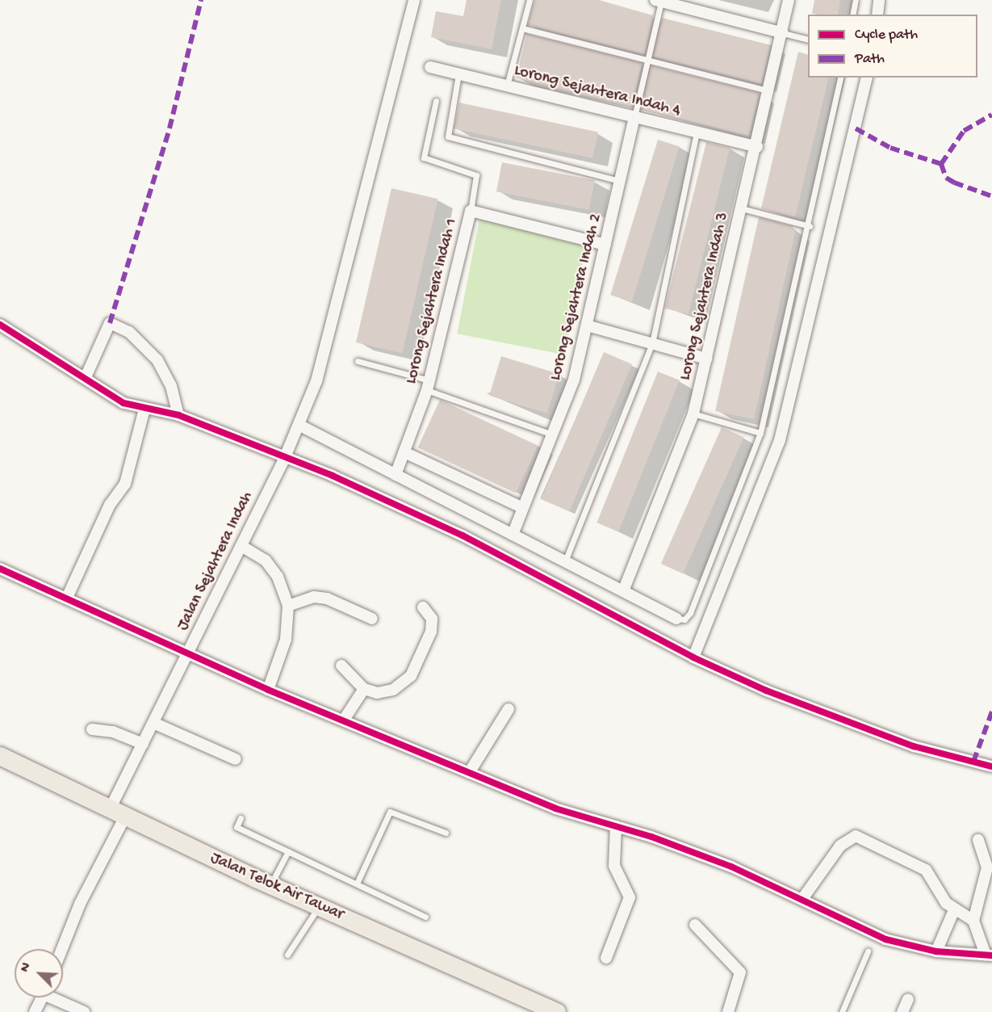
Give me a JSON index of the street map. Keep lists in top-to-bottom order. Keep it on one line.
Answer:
{"streets":{"main road":["Jalan Telok Air Tawar"],"street":["Lorong Sejahtera Indah 4","Lorong Sejahtera Indah 3","Lorong Sejahtera Indah 2","Lorong Sejahtera Indah 1","Jalan Sejahtera Indah"]},"crossings":[["Lorong Sejahtera Indah 4","Lorong Sejahtera Indah 3"],["Lorong Sejahtera Indah 4","Lorong Sejahtera Indah 2"],["Lorong Sejahtera Indah 2","Lorong Sejahtera Indah 1"],["Jalan Sejahtera Indah","Jalan Telok Air Tawar"]],"legend":["Cycle path","Path"],"north":"top left"}
